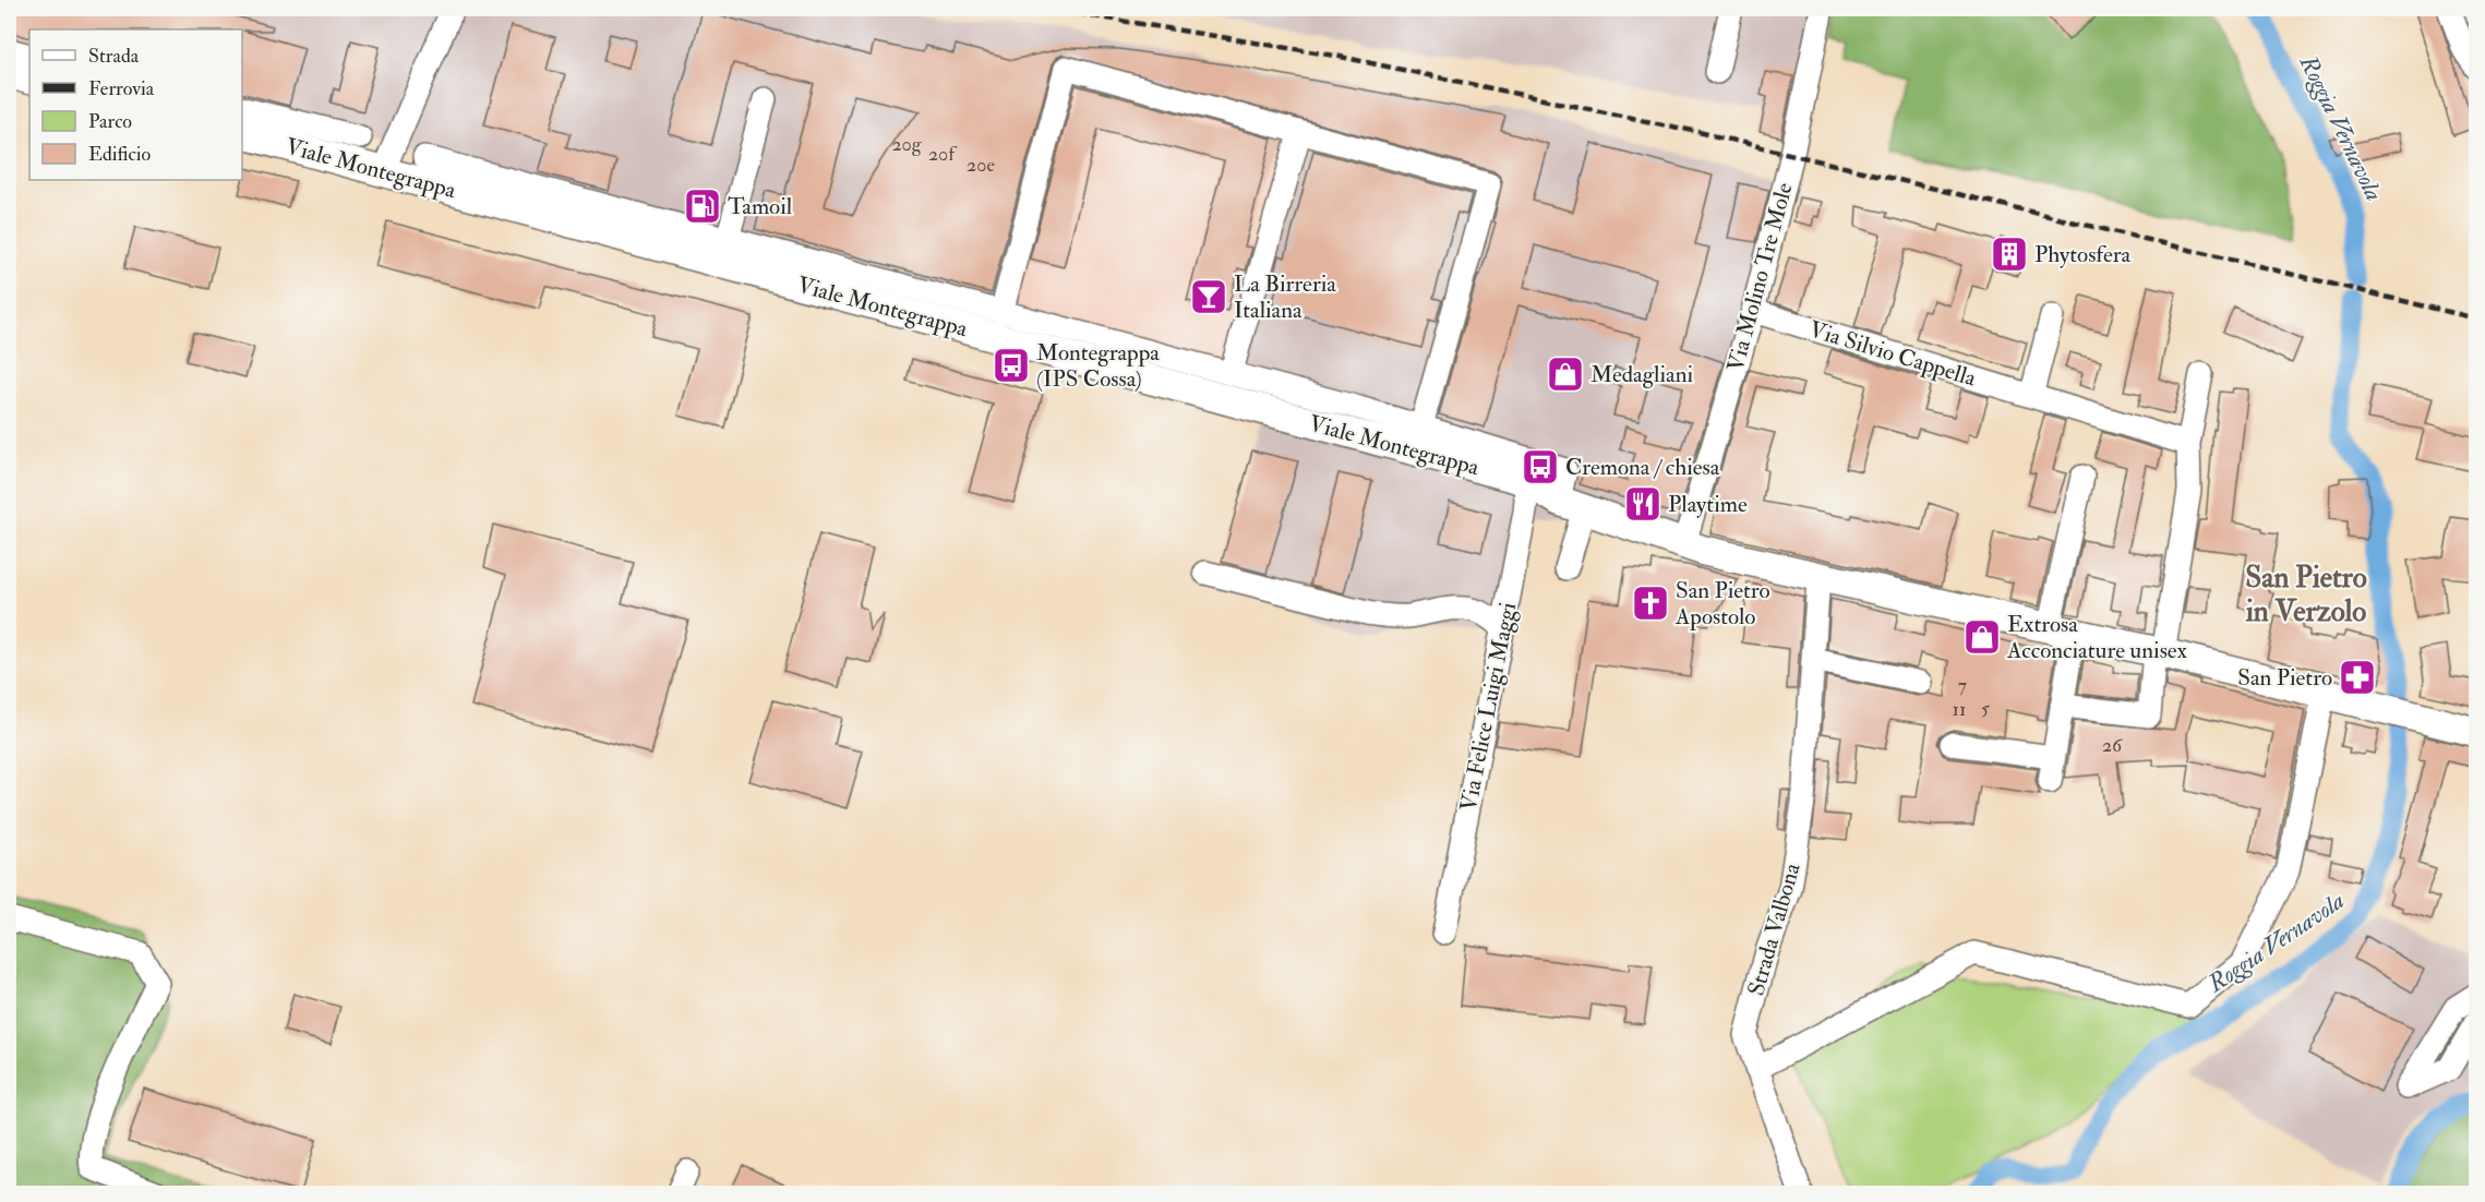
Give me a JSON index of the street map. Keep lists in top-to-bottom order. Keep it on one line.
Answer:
{"streets":{"main road":["Viale Montegrappa"],"street":["Via Molino Tre Mole","Via Silvio Cappella","Via Felice Luigi Maggi","Strada Valbona"]},"crossings":[["Viale Montegrappa","Via Molino Tre Mole"],["Viale Montegrappa","Via Felice Luigi Maggi"],["Viale Montegrappa","Strada Valbona"],["Via Molino Tre Mole","Via Silvio Cappella"]],"districts":["San Pietro in Verzolo"],"water":["Roggia Vernavola"],"places":{"fuel station":["Tamoil"],"building":["Phytosfera"],"bar":["La Birreria Italiana"],"bus stop":["Montegrappa (IPS Cossa)","Cremona / chiesa"],"shop":["Medagliani","Extrosa Acconciature unisex"],"restaurant":["Playtime"],"church":["San Pietro Apostolo"],"pharmacy":["San Pietro"]},"house_numbers":["20g","20f","20e","7","5","11","26"],"legend":["Strada","Ferrovia","Parco","Edificio"]}
